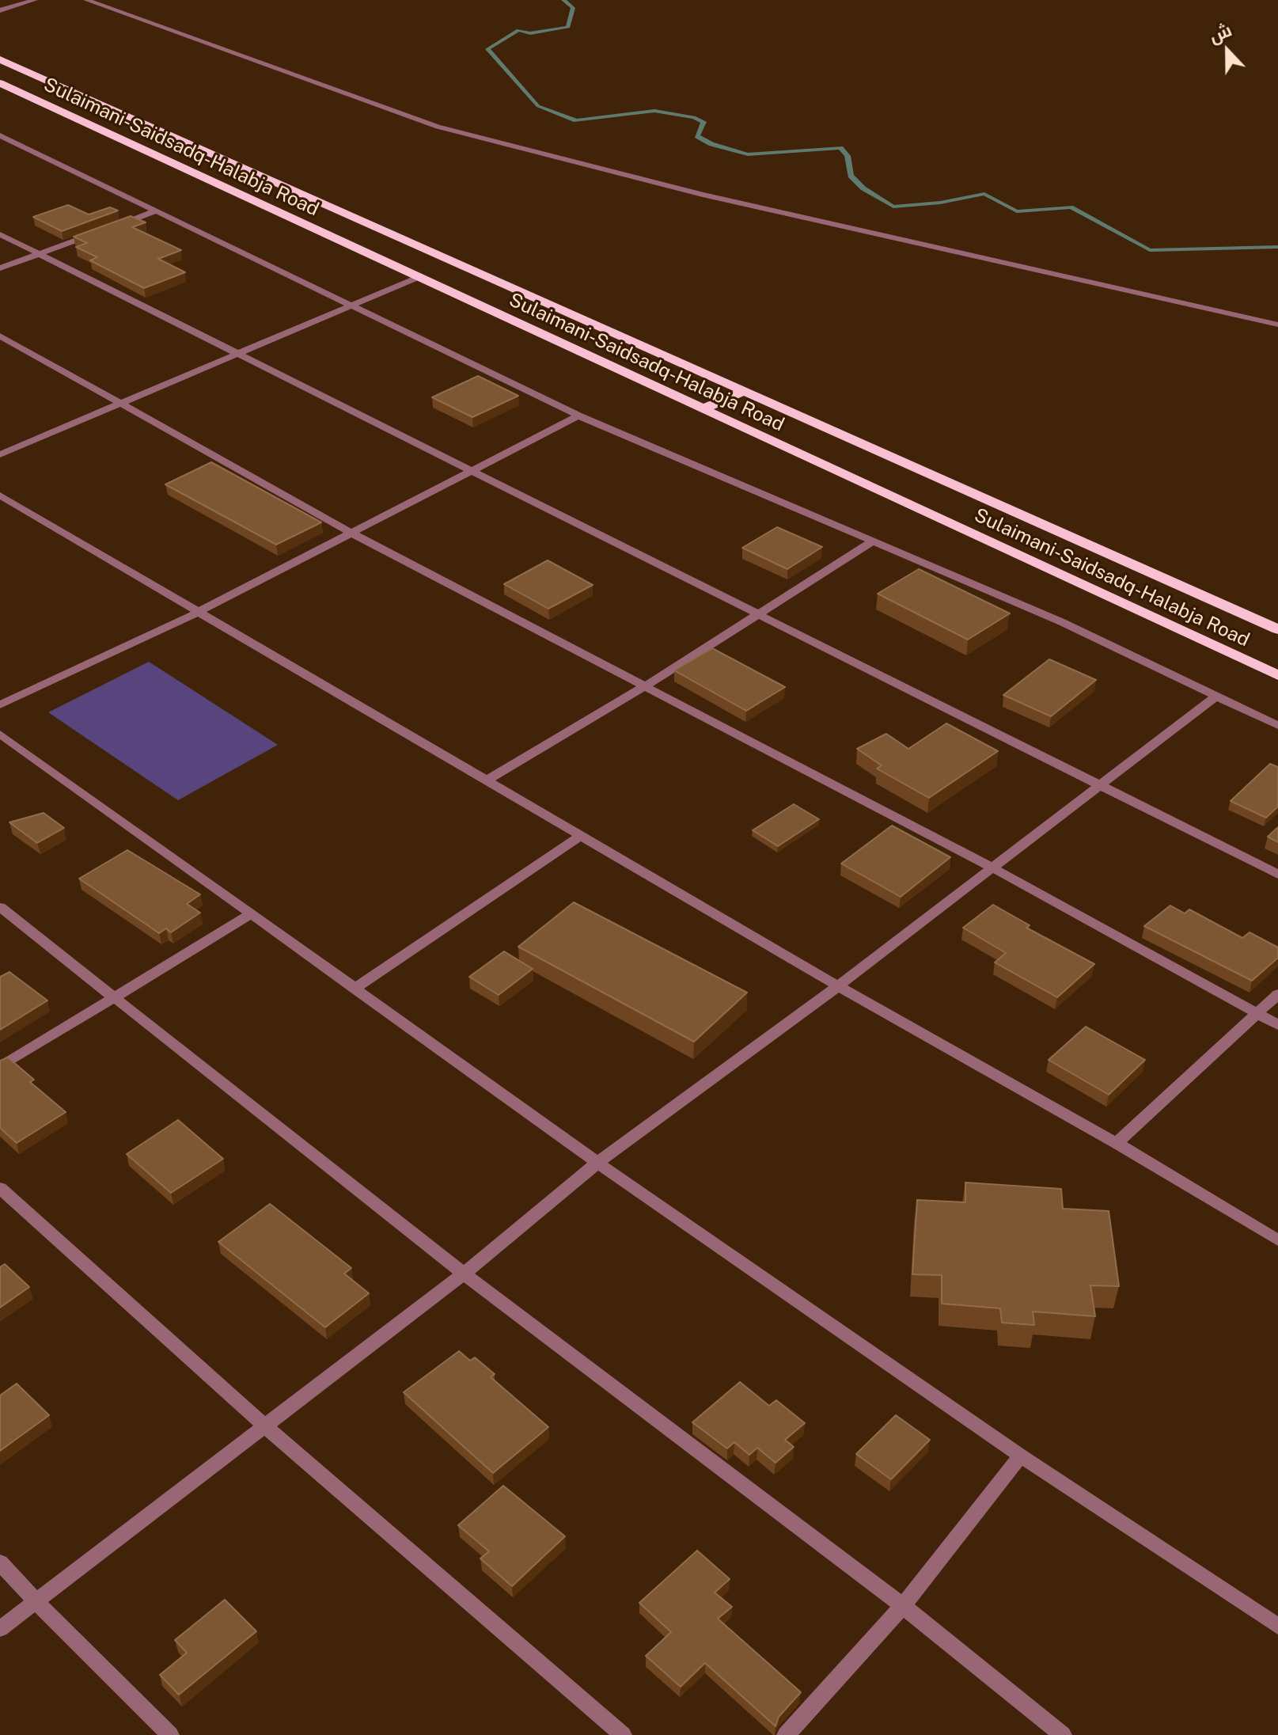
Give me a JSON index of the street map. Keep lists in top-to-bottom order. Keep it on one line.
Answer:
{"streets":{"highway":["Sulaimani-Saidsadq-Halabja Road"]},"north":"top"}
